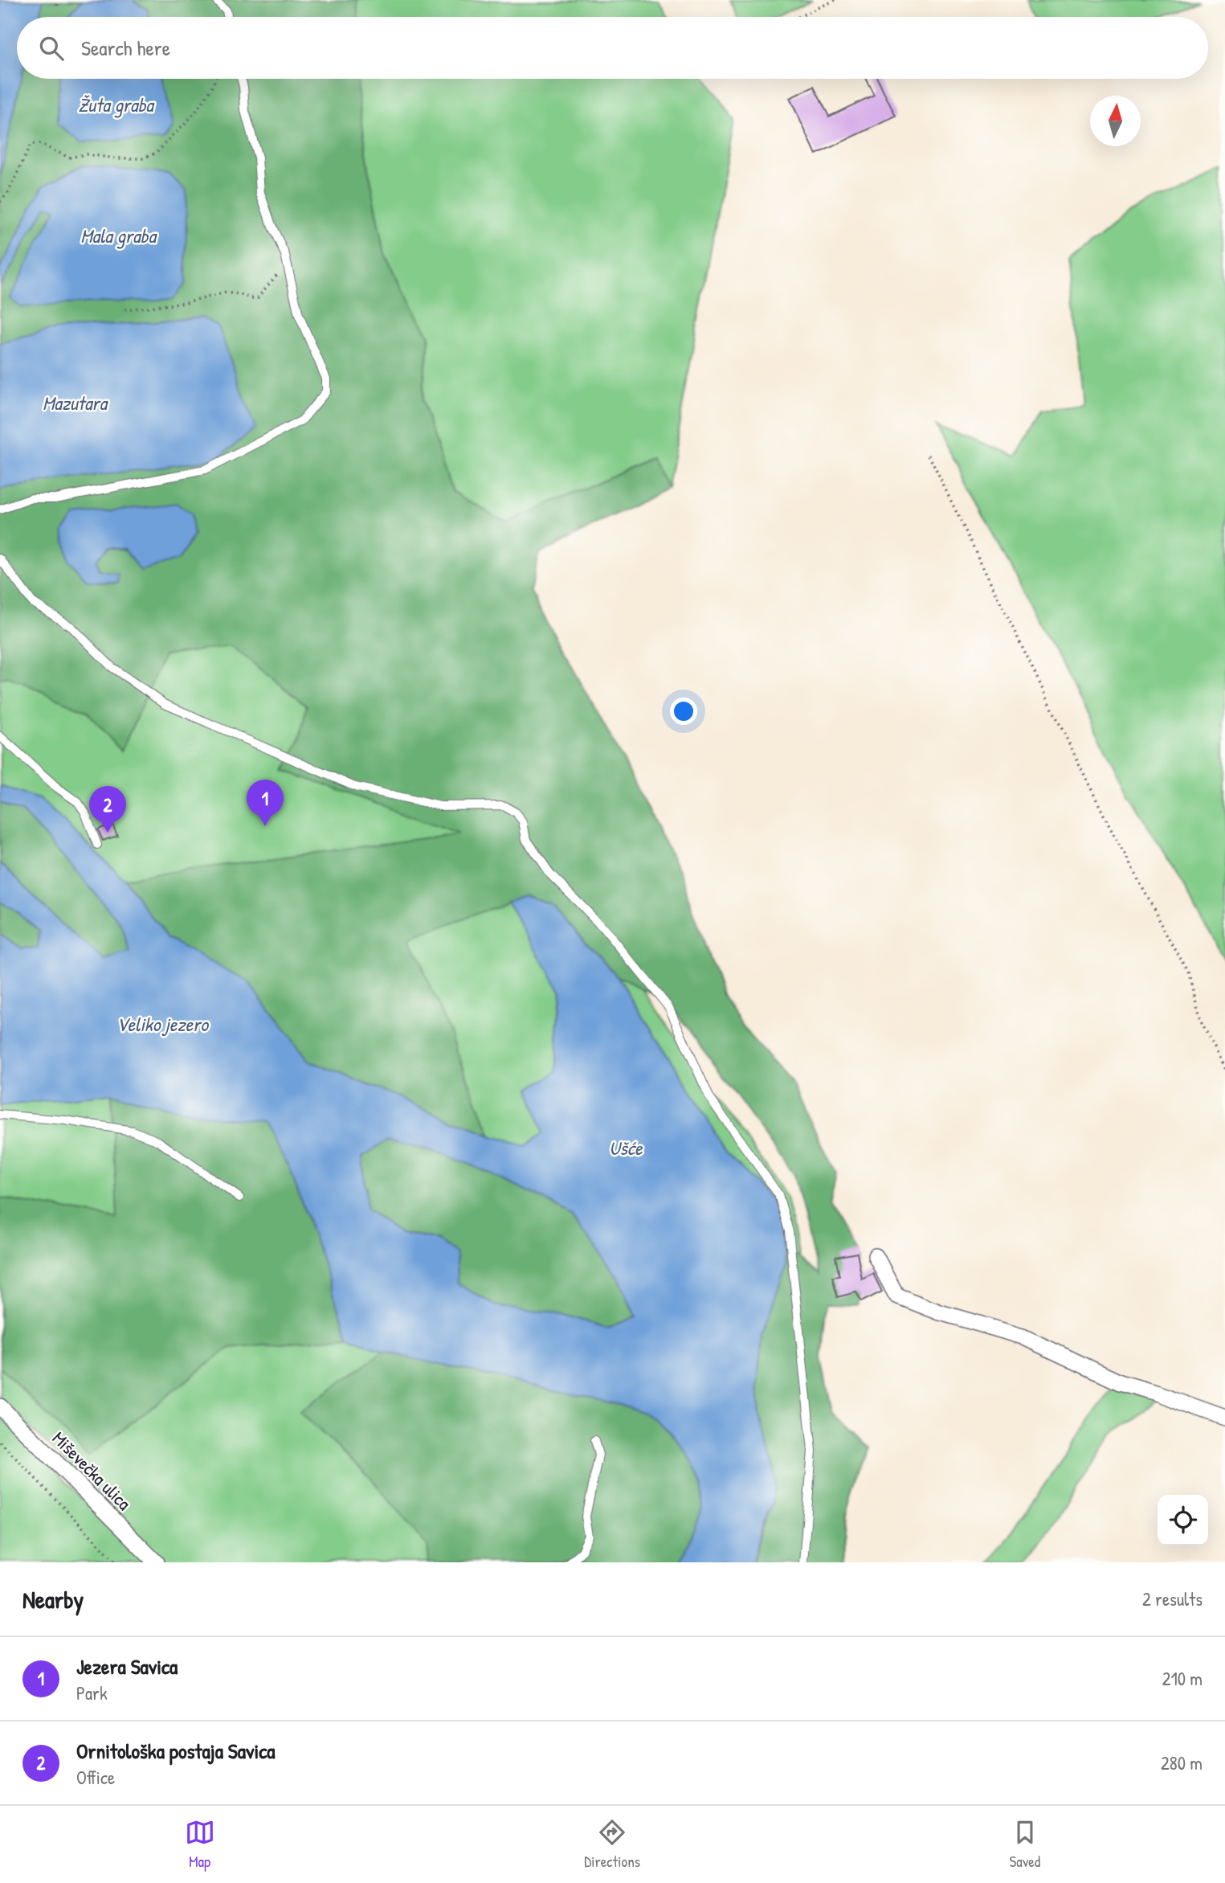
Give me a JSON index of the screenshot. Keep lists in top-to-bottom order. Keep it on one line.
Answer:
{"streets":{"street":["Miševečka ulica"]},"water":["Žuta graba","Mala graba","Mazutara","Veliko jezero","Ušće"],"north":"top","page":{"search":"Search here","pins":["1","2"],"heading":["Nearby","2 results"],"list":[{"mark":"1","name":"Jezera Savica","note":"Park","value":"210 m"},{"mark":"2","name":"Ornitološka postaja Savica","note":"Office","value":"280 m"}],"nav":["Map","Directions","Saved"]}}
